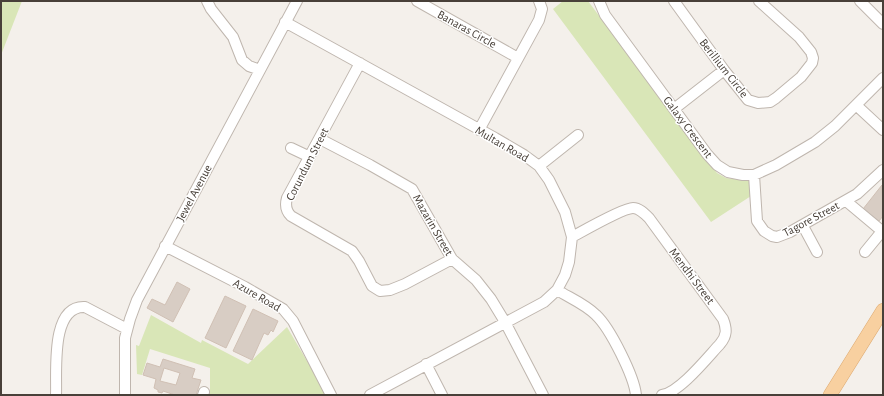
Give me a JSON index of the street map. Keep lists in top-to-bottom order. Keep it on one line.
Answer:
{"streets":{"street":["Banaras Circle","Berillium Circle","Galaxy Crescent","Multan Road","Corundum Street","Jewel Avenue","Tagore Street","Mazarin Street","Mendhi Street","Azure Road"]},"crossings":[["Galaxy Crescent","Tagore Street"],["Multan Road","Corundum Street"],["Multan Road","Jewel Avenue"],["Multan Road","Mazarin Street"],["Multan Road","Mendhi Street"],["Corundum Street","Mazarin Street"],["Jewel Avenue","Azure Road"]]}
